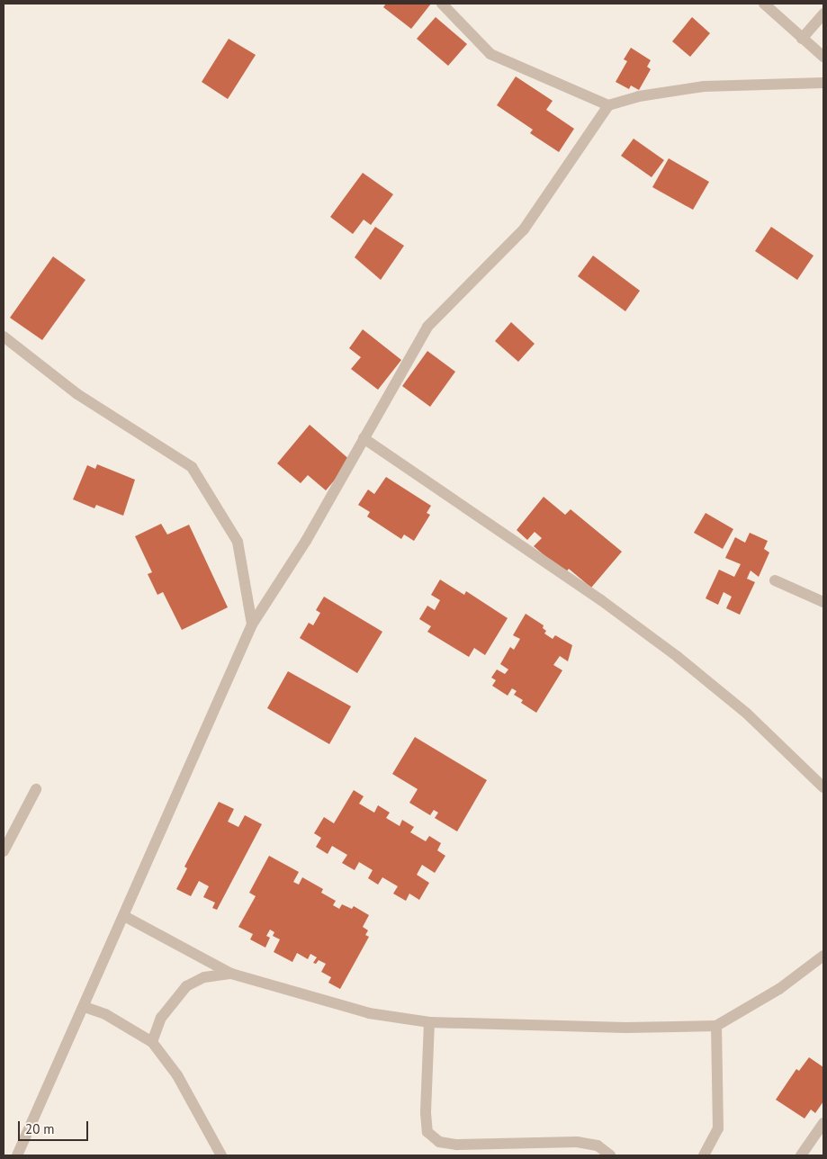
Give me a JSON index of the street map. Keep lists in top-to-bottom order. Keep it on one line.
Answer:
{"scale_bar":"20 m"}
